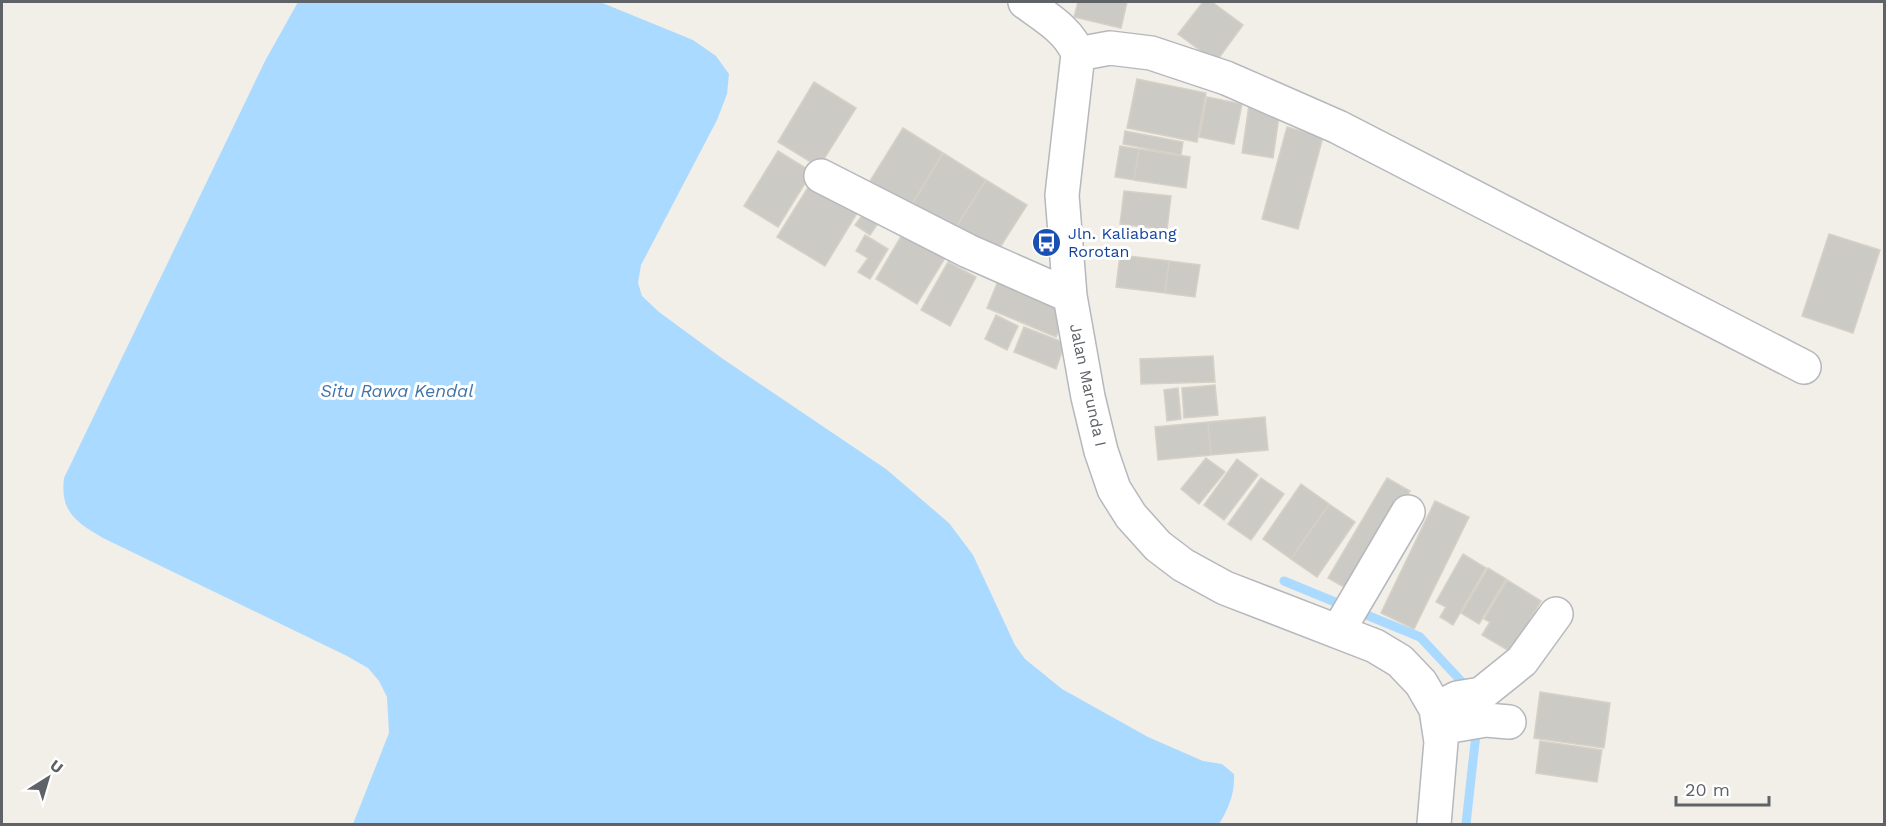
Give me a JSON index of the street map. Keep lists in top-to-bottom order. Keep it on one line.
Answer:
{"streets":{"street":["Jalan Marunda I"]},"water":["Situ Rawa Kendal"],"places":{"bus stop":["Jln. Kaliabang Rorotan"]},"scale_bar":"20 m","north":"top right"}
